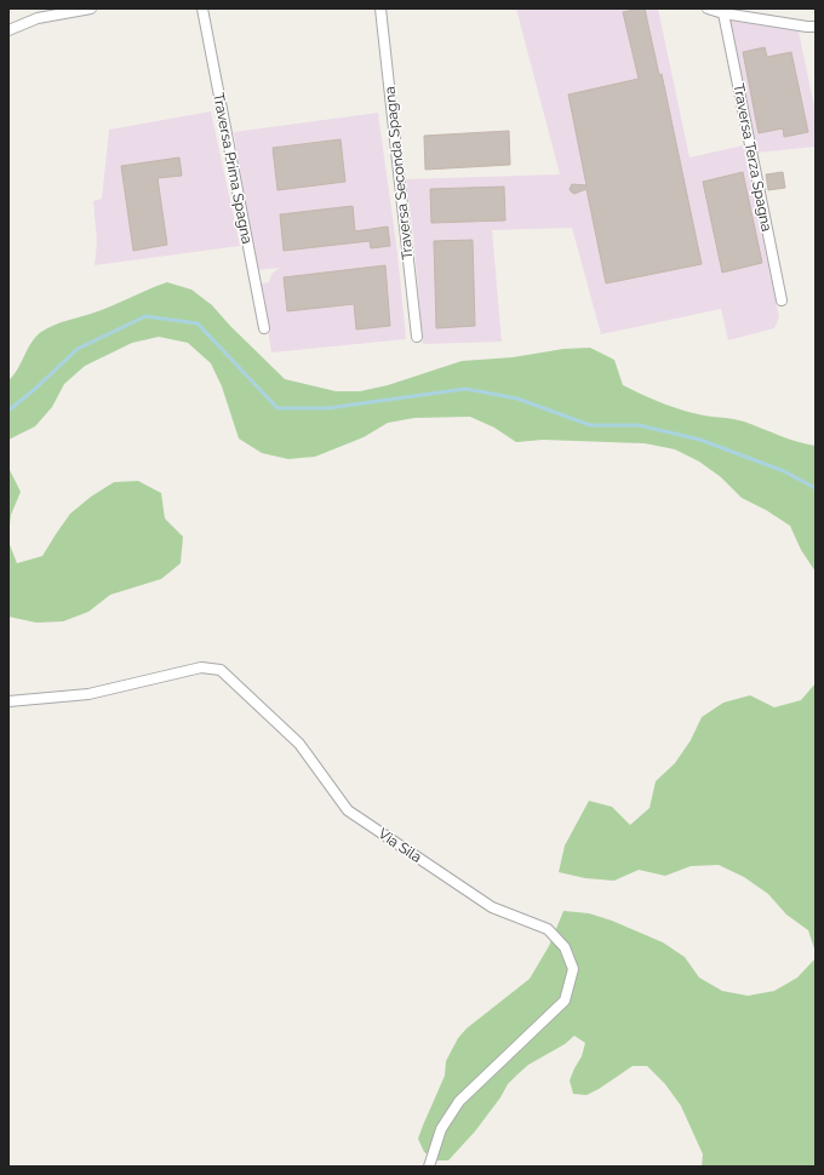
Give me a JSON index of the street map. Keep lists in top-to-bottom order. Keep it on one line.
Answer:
{"streets":{"street":["Traversa Terza Spagna","Traversa Prima Spagna","Traversa Seconda Spagna","Via Sila"]}}
